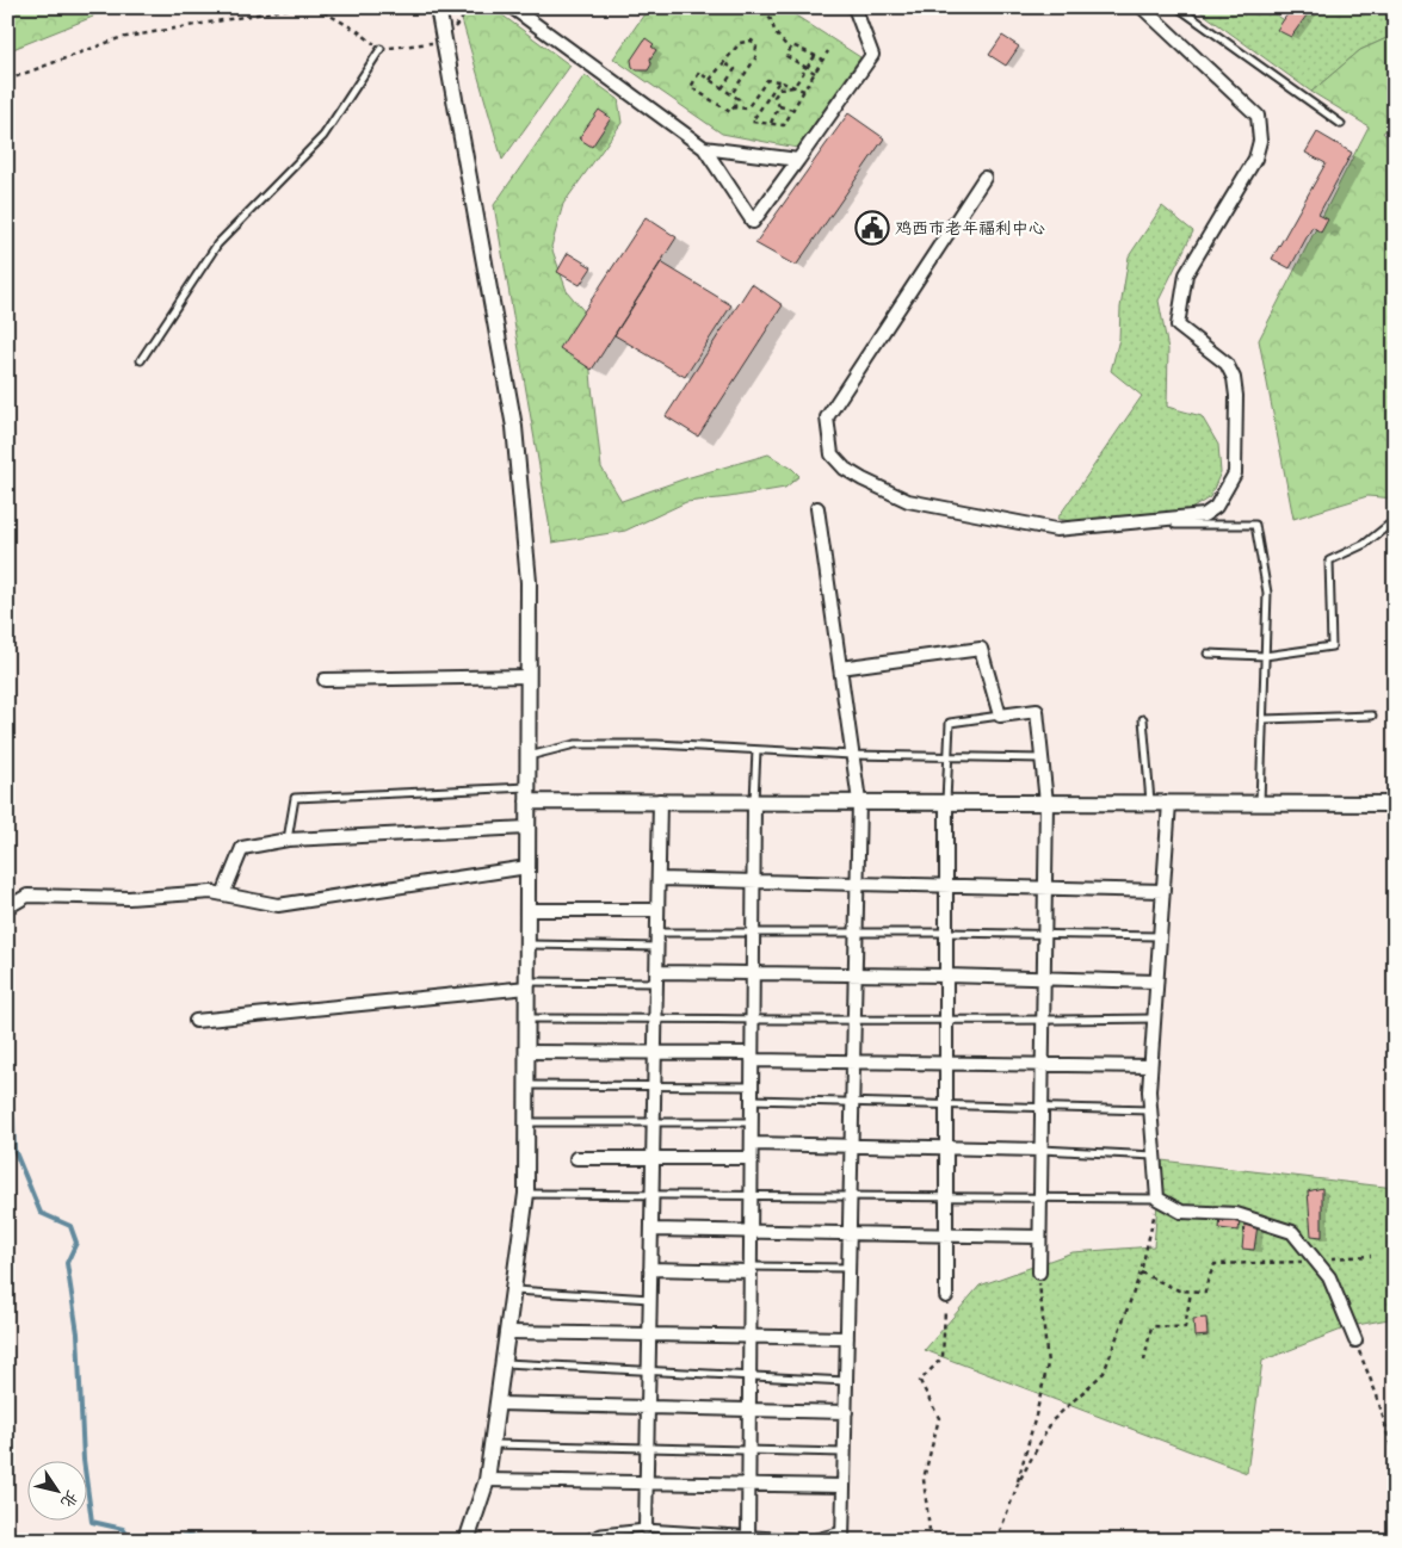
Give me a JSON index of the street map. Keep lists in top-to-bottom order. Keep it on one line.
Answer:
{"places":{"public building":["鸡西市老年福利中心"]},"north":"bottom right"}
